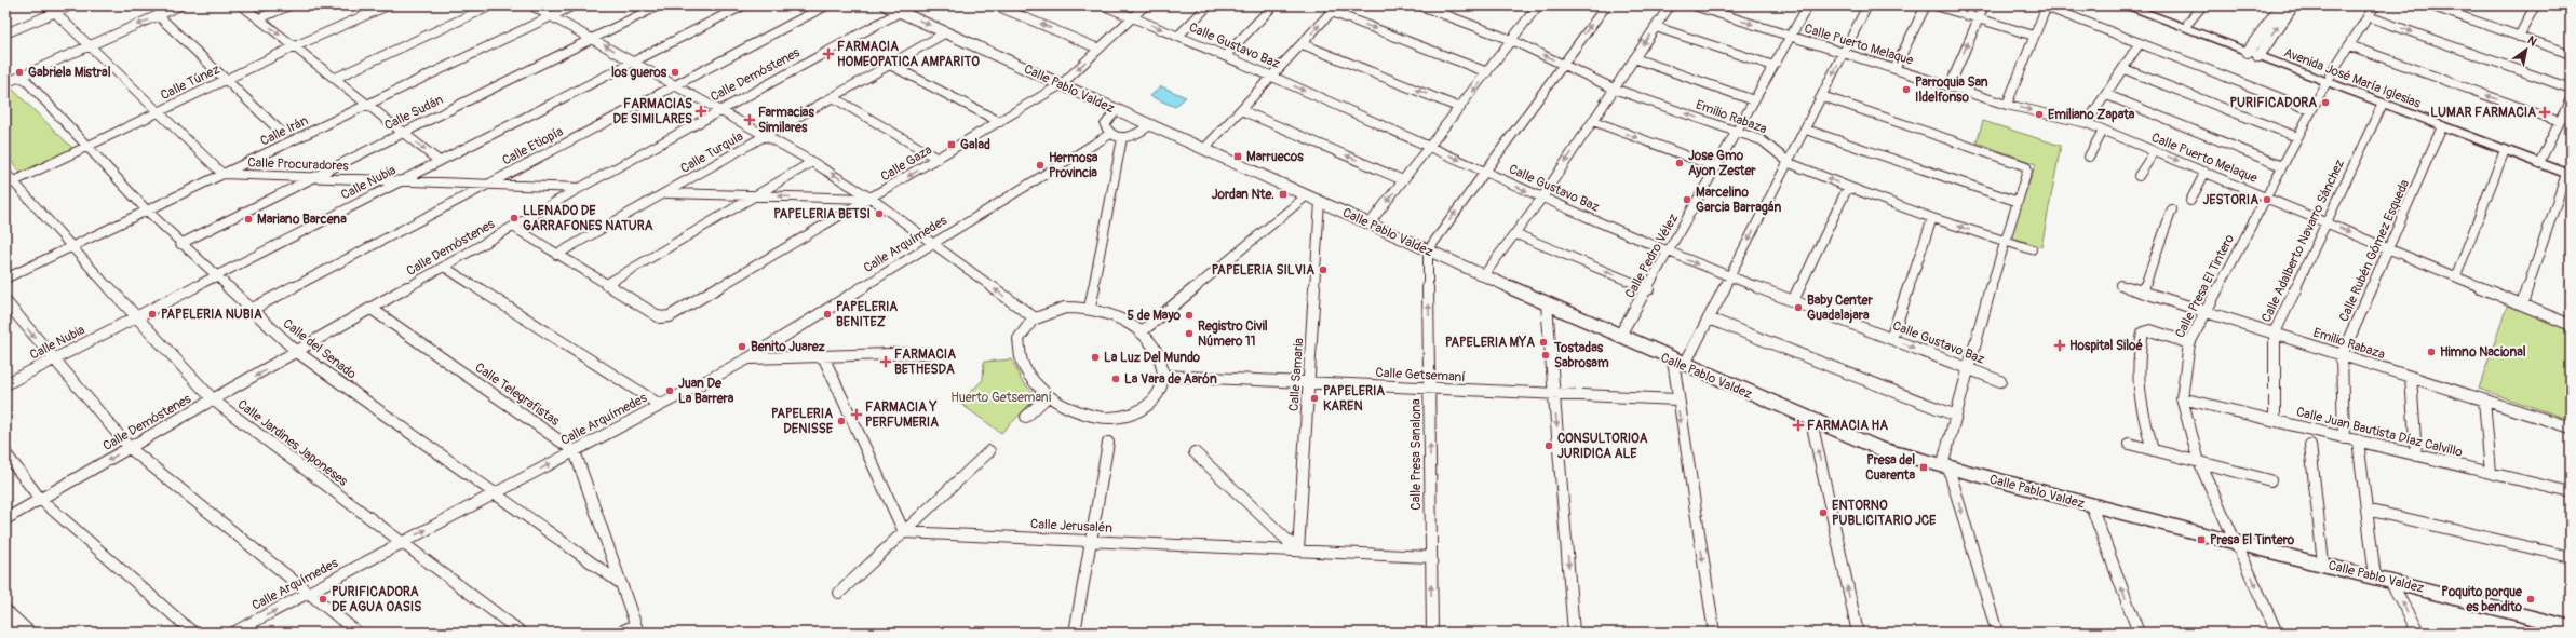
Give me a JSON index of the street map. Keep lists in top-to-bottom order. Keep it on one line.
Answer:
{"streets":{"main road":["Avenida José María Iglesias"],"street":["Calle Puerto Melaque","Calle Gustavo Baz","Calle Demóstenes","Calle Túnez","Calle Pablo Valdez","Calle Sudán","Emilio Rabaza","Calle Irán","Calle Etiopía","Calle Turquía","Calle Gaza","Calle Procuradores","Calle Nubia","Calle Adalberto Navarro Sánchez","Calle Arquímedes","Calle Rubén Gómez Esqueda","Calle Pedro Vélez","Calle Presa El Tintero","Calle del Senado","Calle Samaria","Calle Getsemaní","Calle Telegrafistas","Calle Juan Bautista Díaz Calvillo","Calle Jardines Japoneses","Calle Presa Sanalona","Calle Jerusalén"]},"crossings":[["Calle Puerto Melaque","Calle Adalberto Navarro Sánchez"],["Calle Puerto Melaque","Calle Rubén Gómez Esqueda"],["Calle Puerto Melaque","Calle Pedro Vélez"],["Calle Puerto Melaque","Calle Presa El Tintero"],["Calle Gustavo Baz","Calle Gaza"],["Calle Gustavo Baz","Calle Pedro Vélez"],["Calle Demóstenes","Calle Pablo Valdez"],["Calle Demóstenes","Calle Procuradores"],["Calle Demóstenes","Calle del Senado"],["Calle Demóstenes","Calle Telegrafistas"],["Calle Demóstenes","Calle Jardines Japoneses"],["Avenida José María Iglesias","Calle Adalberto Navarro Sánchez"],["Avenida José María Iglesias","Calle Rubén Gómez Esqueda"],["Avenida José María Iglesias","Calle Presa El Tintero"],["Calle Túnez","Calle del Senado"],["Calle Túnez","Calle Jardines Japoneses"],["Calle Pablo Valdez","Calle Turquía"],["Calle Pablo Valdez","Calle Gaza"],["Calle Pablo Valdez","Calle Pedro Vélez"],["Calle Pablo Valdez","Calle Presa El Tintero"],["Calle Pablo Valdez","Calle Samaria"],["Calle Pablo Valdez","Calle Presa Sanalona"],["Calle Sudán","Calle Procuradores"],["Calle Sudán","Calle del Senado"],["Emilio Rabaza","Calle Adalberto Navarro Sánchez"],["Emilio Rabaza","Calle Rubén Gómez Esqueda"],["Emilio Rabaza","Calle Pedro Vélez"],["Emilio Rabaza","Calle Presa El Tintero"],["Calle Irán","Calle Procuradores"],["Calle Irán","Calle del Senado"],["Calle Irán","Calle Jardines Japoneses"],["Calle Etiopía","Calle Procuradores"],["Calle Etiopía","Calle del Senado"],["Calle Procuradores","Calle Nubia"],["Calle Nubia","Calle del Senado"],["Calle Nubia","Calle Jardines Japoneses"],["Calle Adalberto Navarro Sánchez","Calle Juan Bautista Díaz Calvillo"],["Calle Arquímedes","Calle del Senado"],["Calle Arquímedes","Calle Telegrafistas"],["Calle Arquímedes","Calle Jardines Japoneses"],["Calle Rubén Gómez Esqueda","Calle Juan Bautista Díaz Calvillo"],["Calle Presa El Tintero","Calle Juan Bautista Díaz Calvillo"],["Calle Samaria","Calle Getsemaní"],["Calle Samaria","Calle Jerusalén"],["Calle Getsemaní","Calle Presa Sanalona"],["Calle Presa Sanalona","Calle Jerusalén"]],"one_way":["Calle Presa Sanalona"],"parks":["Huerto Getsemaní"],"places":{"health":["FARMACIA HOMEOPATICA AMPARITO","FARMACIAS DE SIMILARES","LUMAR FARMACIA","Farmacias Similares","Hospital Siloé","FARMACIA BETHESDA","FARMACIA Y PERFUMERIA","FARMACIA HA"],"other":["Gabriela Mistral","los gueros","Parroquia San Ildelfonso","PURIFICADORA","Emiliano Zapata","Jose Gmo Ayon Zester","Hermosa Provincia","Marcelino Garcia Barragán","JESTORIA","PAPELERIA BETSI","LLENADO DE GARRAFONES NATURA","Mariano Barcena","PAPELERIA SILVIA","Baby Center Guadalajara","PAPELERIA NUBIA","PAPELERIA BENITEZ","5 de Mayo","Registro Civil Número 11","PAPELERIA MYA","Benito Juarez","Himno Nacional","Tostadas Sabrosam","La Luz Del Mundo","La Vara de Aarón","Juan De La Barrera","PAPELERIA KAREN","PAPELERIA DENISSE","CONSULTORIOA JURIDICA ALE","ENTORNO PUBLICITARIO JCE","PURIFICADORA DE AGUA OASIS","Poquito porque es bendito"],"transit":["Galad","Marruecos","Jordan Nte.","Presa del Cuarenta","Presa El Tintero"]},"north":"top right"}
